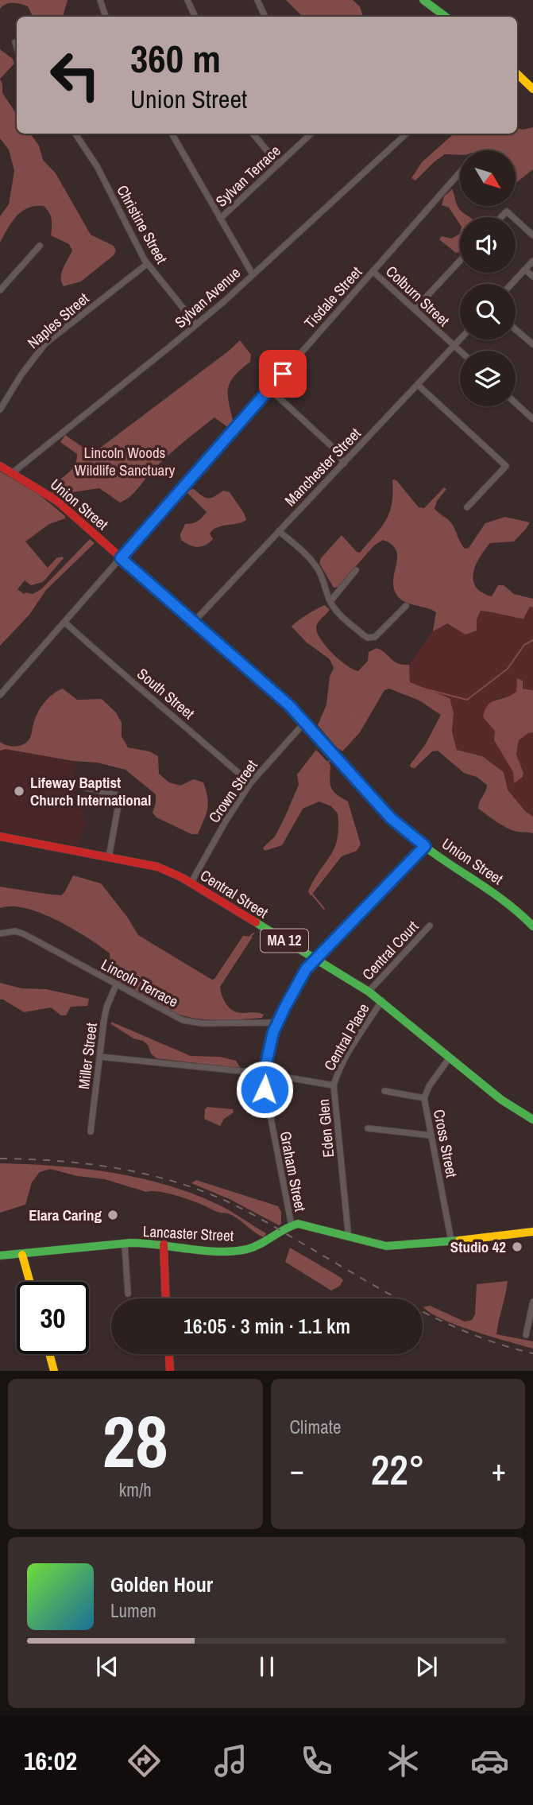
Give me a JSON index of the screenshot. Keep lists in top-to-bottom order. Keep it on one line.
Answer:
{"streets":{"main road":["Union Street","Central Street","MA 12","Lancaster Street"],"street":["Sylvan Terrace","Christine Street","Colburn Street","Sylvan Avenue","Tisdale Street","Naples Street","Manchester Street","South Street","Crown Street","Central Court","Lincoln Terrace","Central Place","Miller Street","Eden Glen","Cross Street","Graham Street"]},"crossings":[["Sylvan Terrace","Sylvan Avenue"],["Christine Street","Sylvan Avenue"],["Christine Street","Naples Street"],["Colburn Street","Tisdale Street"],["Colburn Street","Manchester Street"],["Sylvan Avenue","Union Street"],["Tisdale Street","Union Street"],["Tisdale Street","South Street"],["Manchester Street","Union Street"],["Union Street","Crown Street"],["Union Street","Graham Street"],["South Street","Crown Street"],["Crown Street","Central Street"],["Central Street","Central Court"],["Central Street","Central Place"],["Central Street","Cross Street"],["Central Street","Graham Street"],["Lincoln Terrace","Miller Street"],["Lincoln Terrace","Graham Street"],["Central Place","Eden Glen"],["Miller Street","Eden Glen"],["Eden Glen","Graham Street"],["Graham Street","Lancaster Street"]],"parks":["Lincoln Woods Wildlife Sanctuary"],"places":["Lifeway Baptist Church International","Elara Caring","Studio 42"],"north":"bottom right","page":{"turn":["360 m","Union Street"],"limit":"30","trip":"16:05 · 3 min · 1.1 km","tile":[["28","km/h"],"Climate"],"heat":["−","22°","+"],"song":["Golden Hour","Lumen"],"tabs":"16:02"}}
